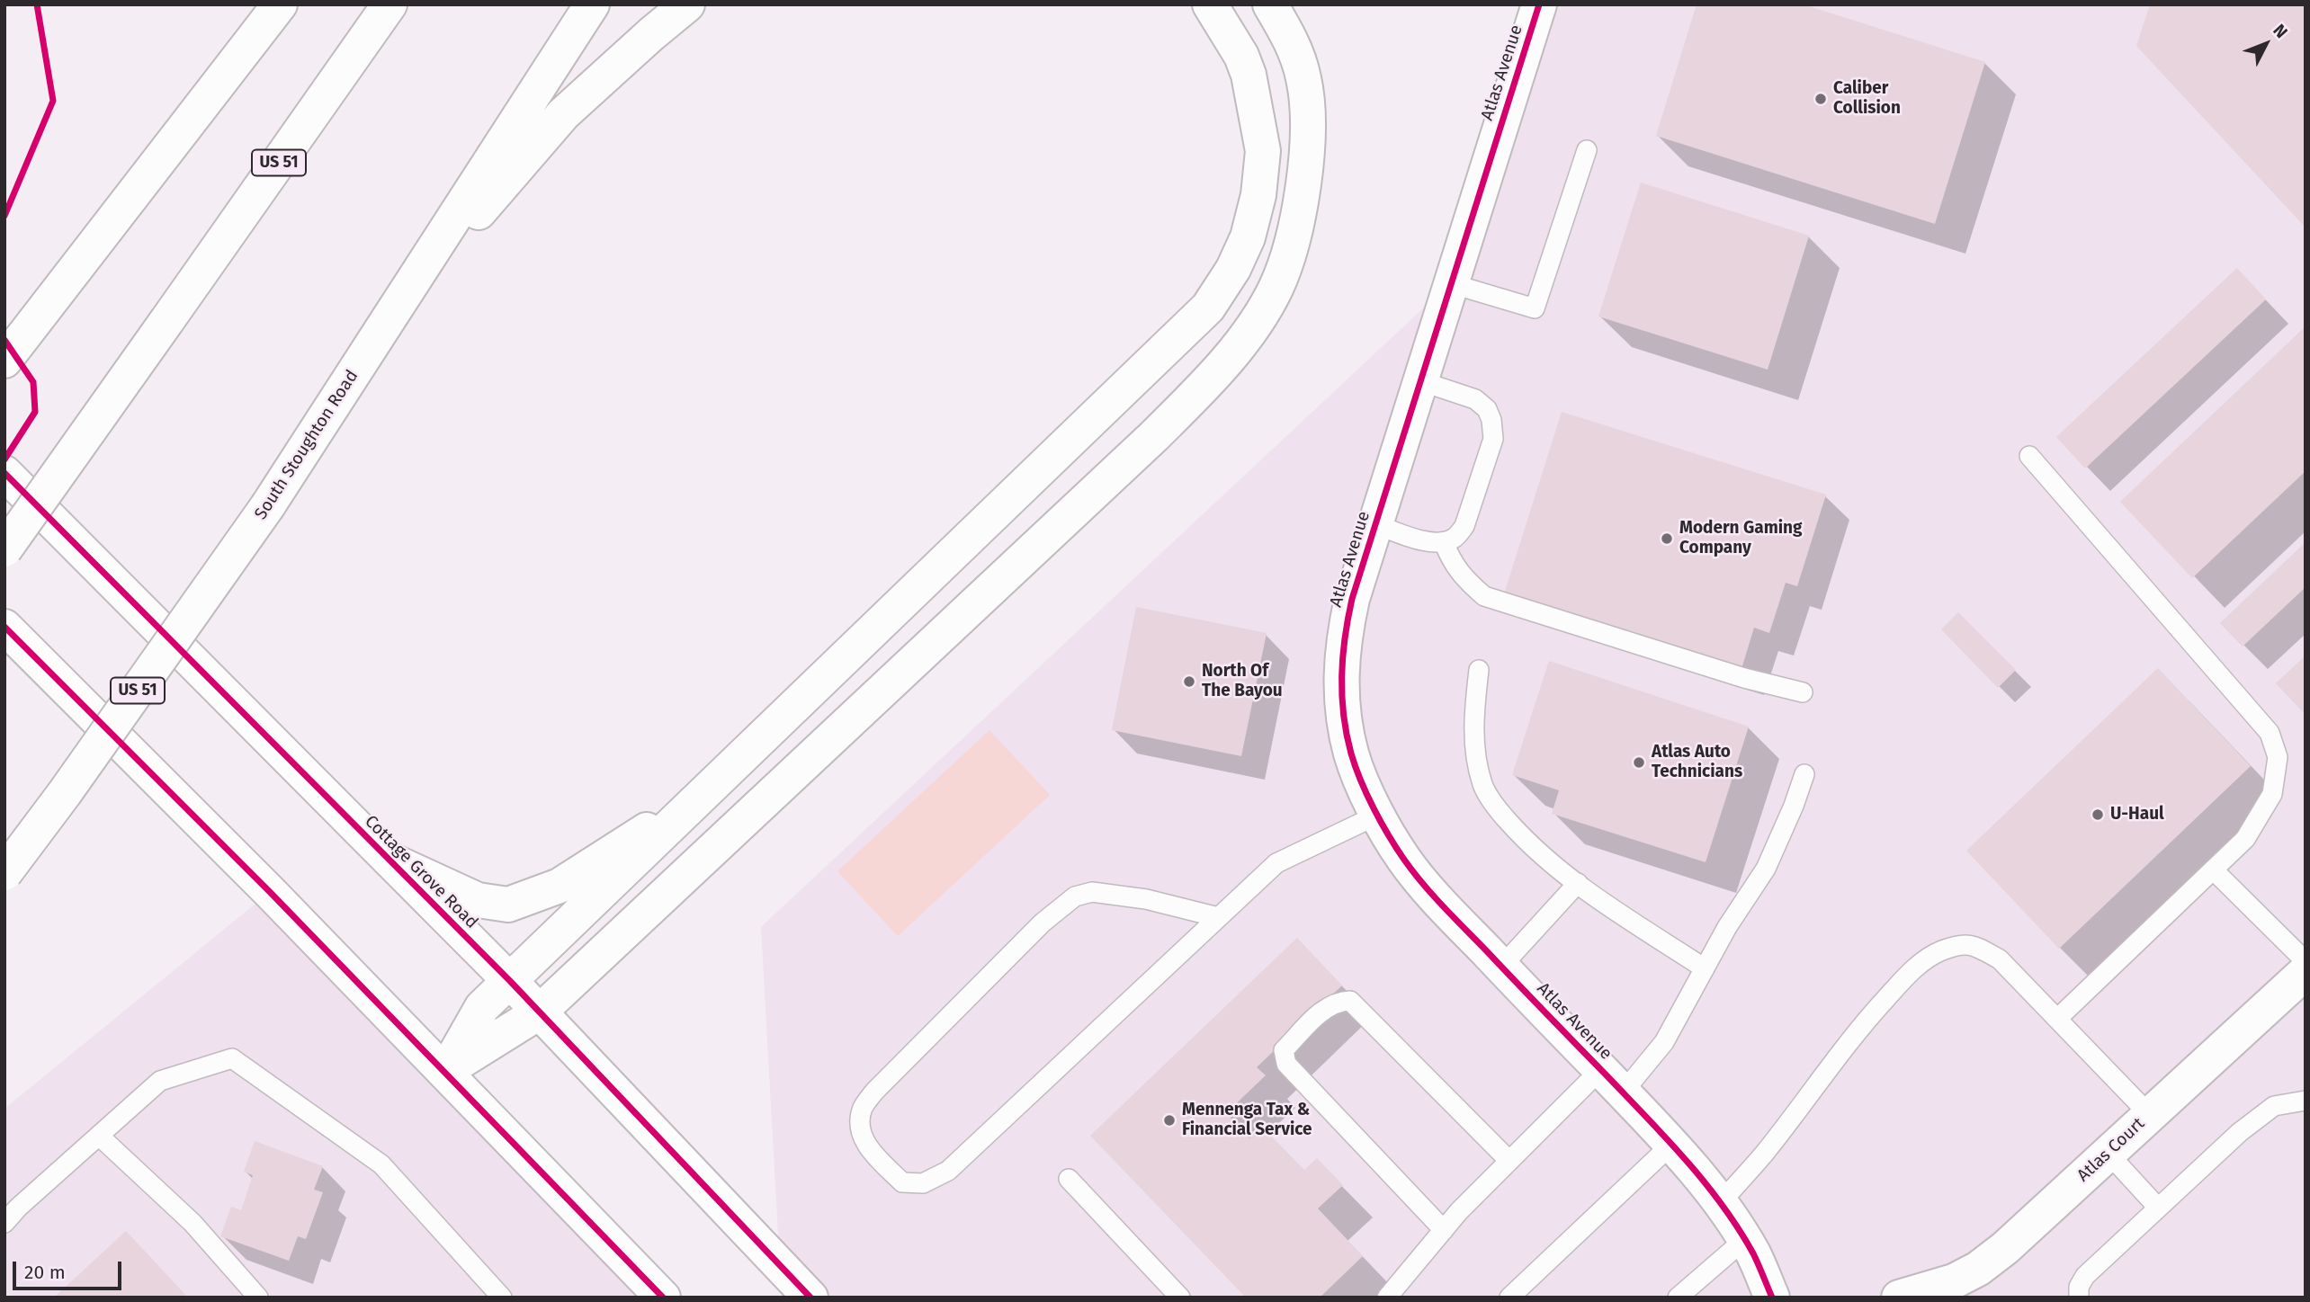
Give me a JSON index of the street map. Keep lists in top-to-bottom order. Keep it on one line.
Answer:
{"streets":{"main road":["Atlas Avenue","US 51","South Stoughton Road","Cottage Grove Road","Atlas Court"]},"places":["Caliber Collision","Modern Gaming Company","North Of The Bayou","Atlas Auto Technicians","U-Haul","Mennenga Tax & Financial Service"],"scale_bar":"20 m","north":"top right"}
